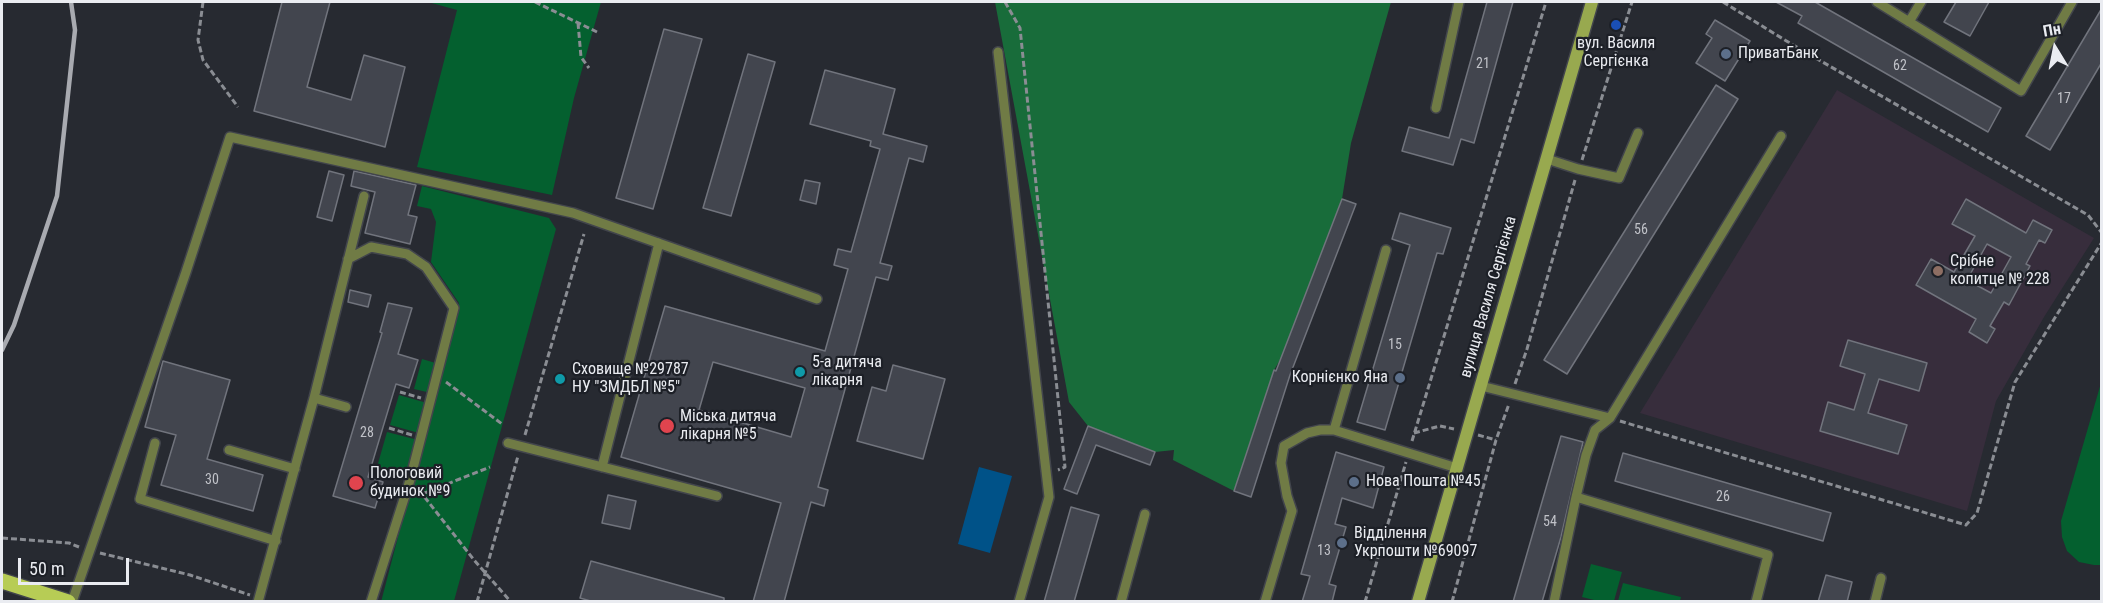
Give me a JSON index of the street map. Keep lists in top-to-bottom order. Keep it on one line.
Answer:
{"streets":{"main road":["вулиця Василя Сергієнка"]},"places":["вул. Василя Сергієнка","ПриватБанк","Срібне копитце № 228","5-а дитяча лікарня","Корнієнко Яна","Сховище №29787 НУ \"ЗМДБЛ №5\"","Міська дитяча лікарня №5","Нова Пошта №45","Пологовий будинок №9","Відділення Укрпошти №69097"],"house_numbers":["21","62","17","56","15","28","30","26","54","13"],"scale_bar":"50 m","north":"top"}
